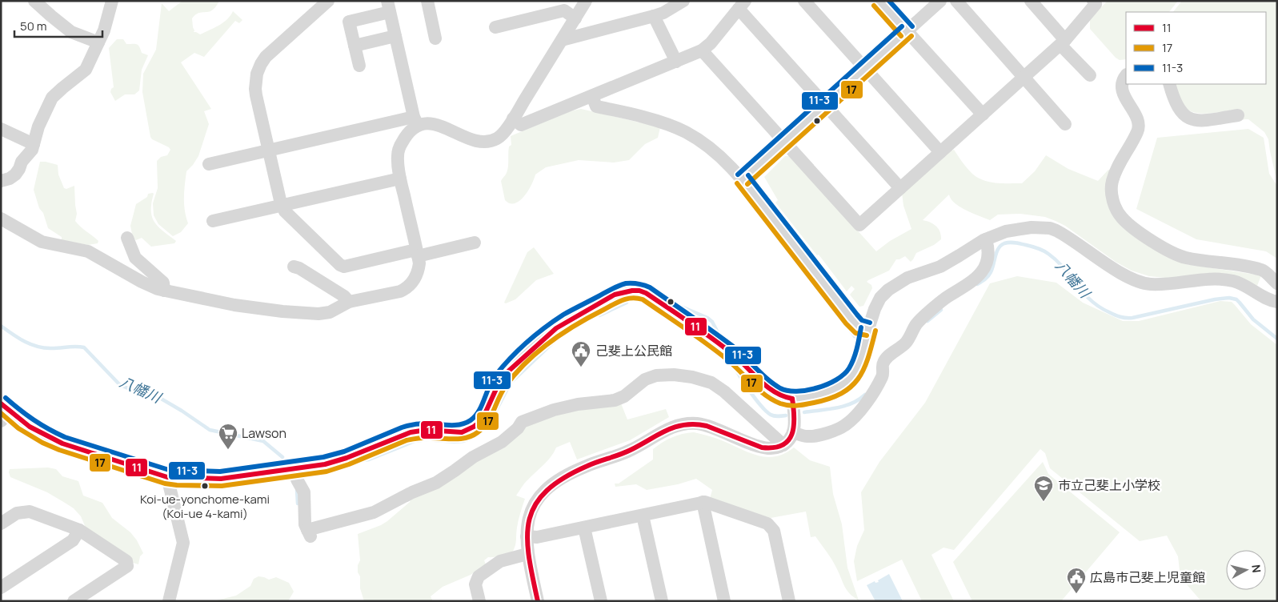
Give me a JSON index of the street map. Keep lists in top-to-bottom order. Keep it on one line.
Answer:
{"water":["八幡川"],"places":{"public building":["己斐上公民館","広島市己斐上児童館"],"supermarket":["Lawson"],"other":["Koi-ue-yonchome-kami (Koi-ue 4-kami)"],"school or university":["市立己斐上小学校"]},"lines":["transit line 11-3","transit line 17","transit line 11"],"legend":["11","17","11-3"],"scale_bar":"50 m","north":"right"}
